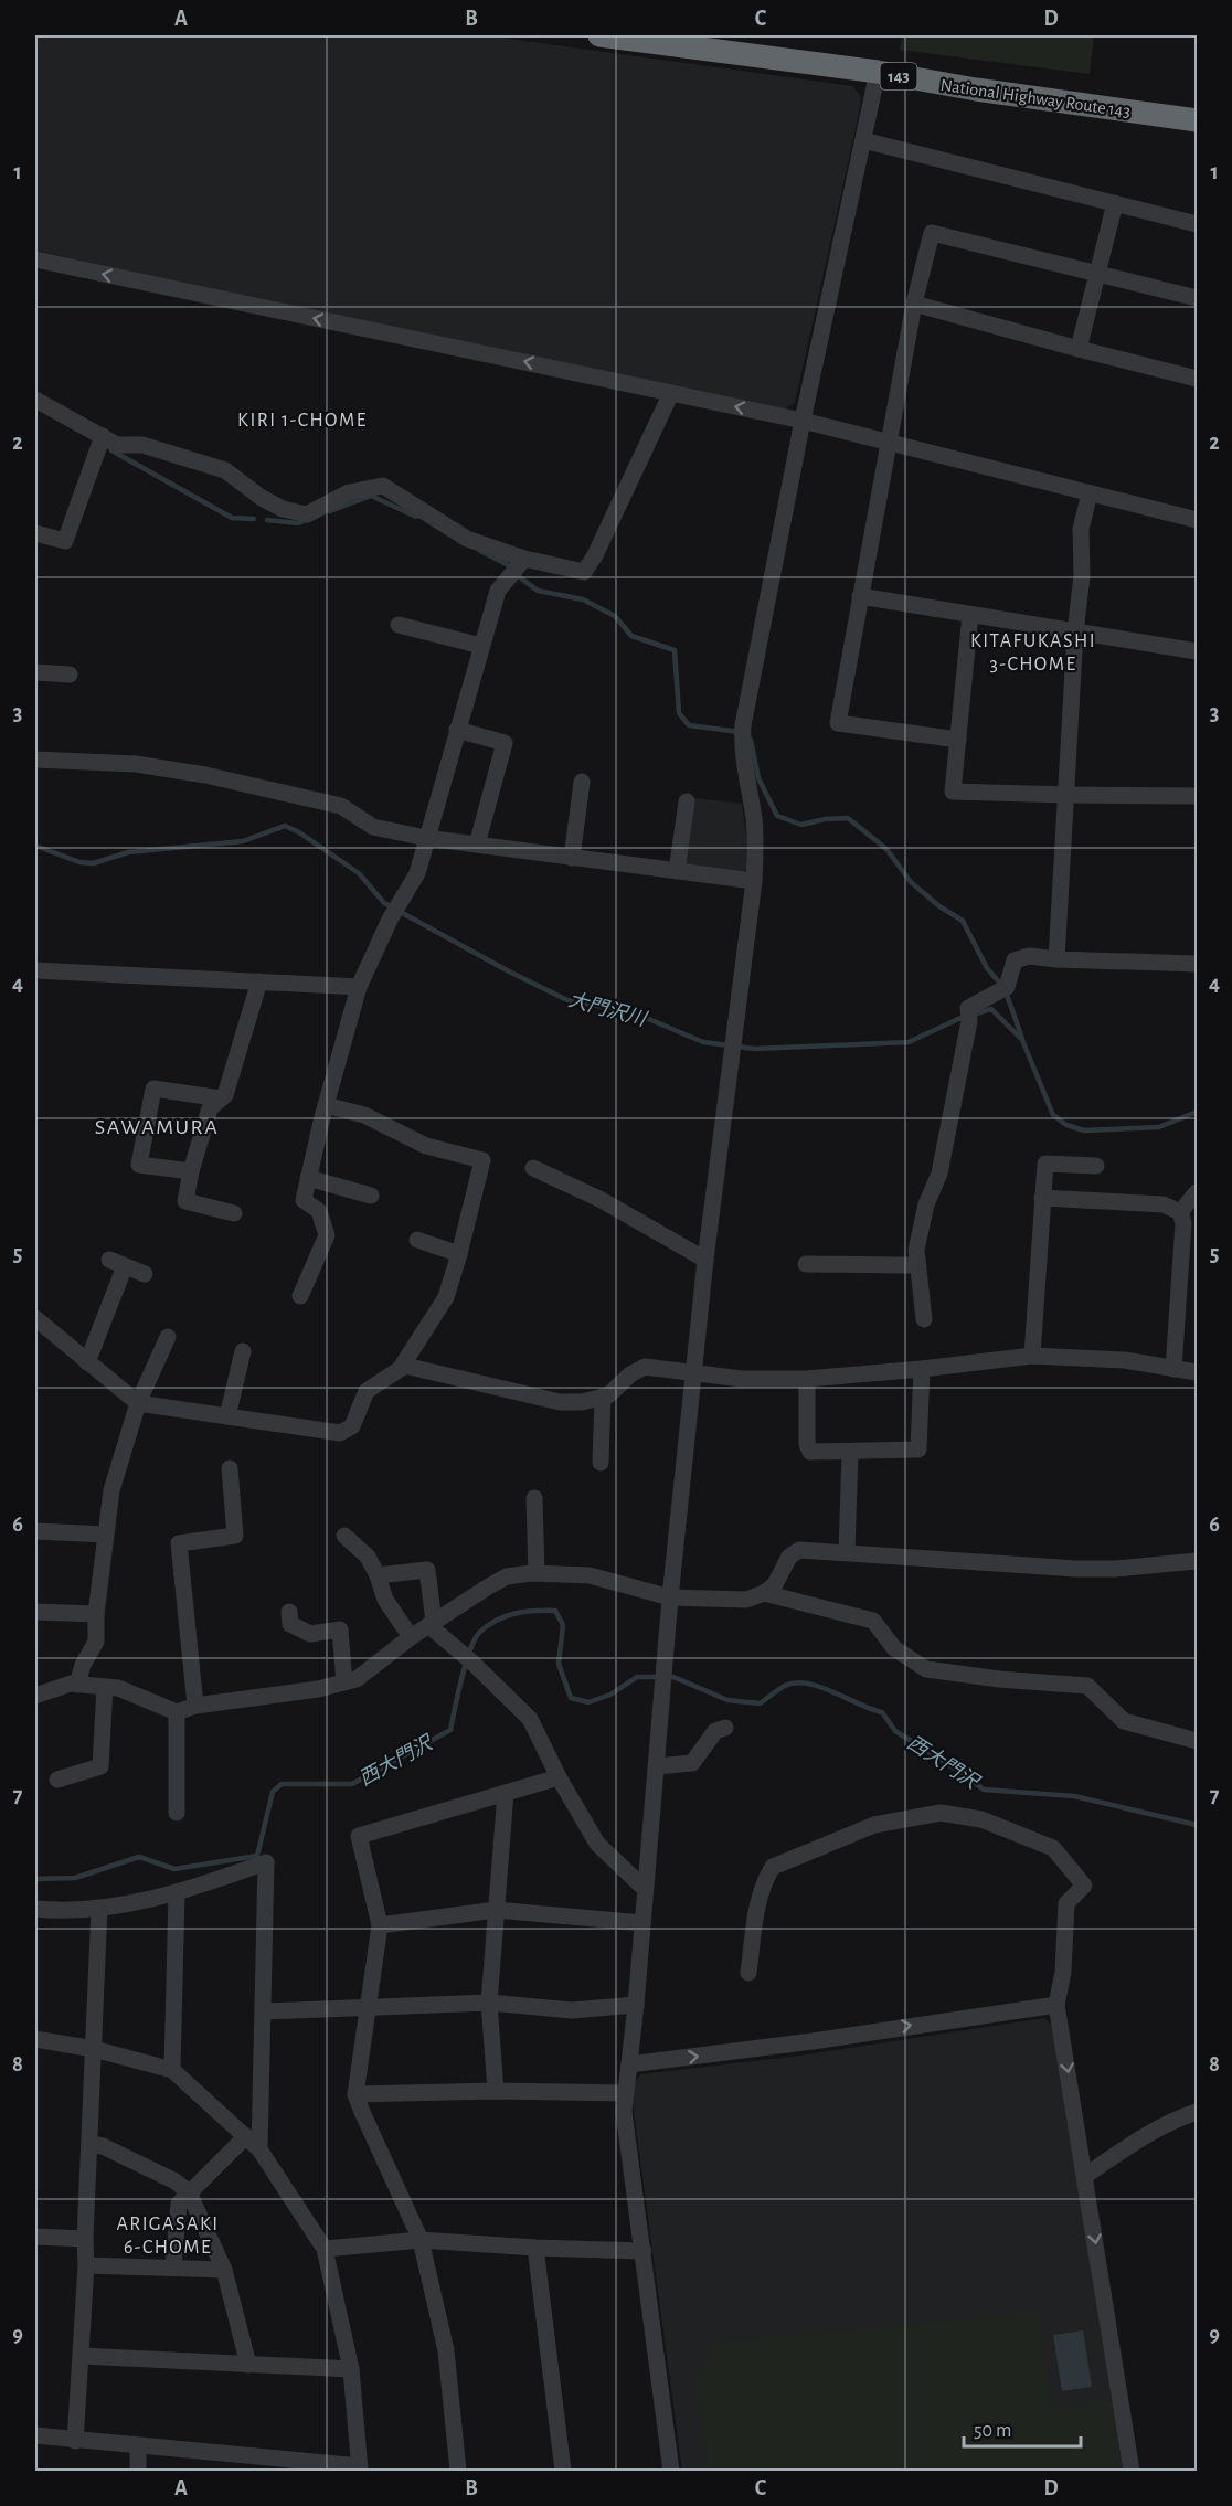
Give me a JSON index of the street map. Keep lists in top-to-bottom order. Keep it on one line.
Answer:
{"streets":{"highway":["143","National Highway Route 143"]},"districts":["KIRI 1-CHOME","KITAFUKASHI 3-CHOME","SAWAMURA","ARIGASAKI 6-CHOME"],"water":["大門沢川","西大門沢"],"scale_bar":"50 m","grid":{"columns":["A","B","C","D"],"rows":["1","2","3","4","5","6","7","8","9"]}}
